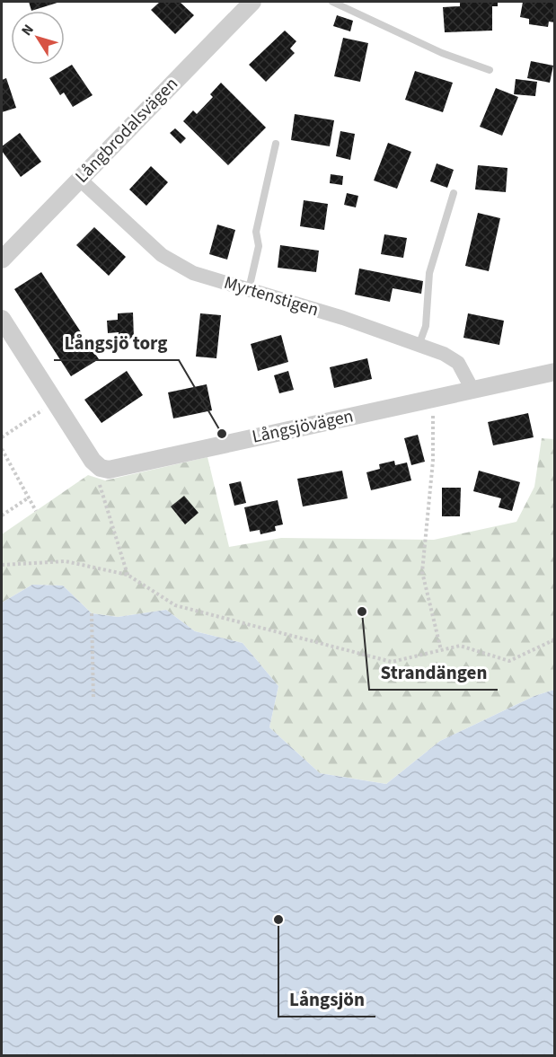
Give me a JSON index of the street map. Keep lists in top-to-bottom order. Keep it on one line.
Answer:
{"streets":{"street":["Långbrodalsvägen","Myrtenstigen","Långsjövägen"]},"crossings":[["Långbrodalsvägen","Myrtenstigen"],["Myrtenstigen","Långsjövägen"]],"places":["Långsjö torg","Strandängen","Långsjön"],"north":"top left"}
